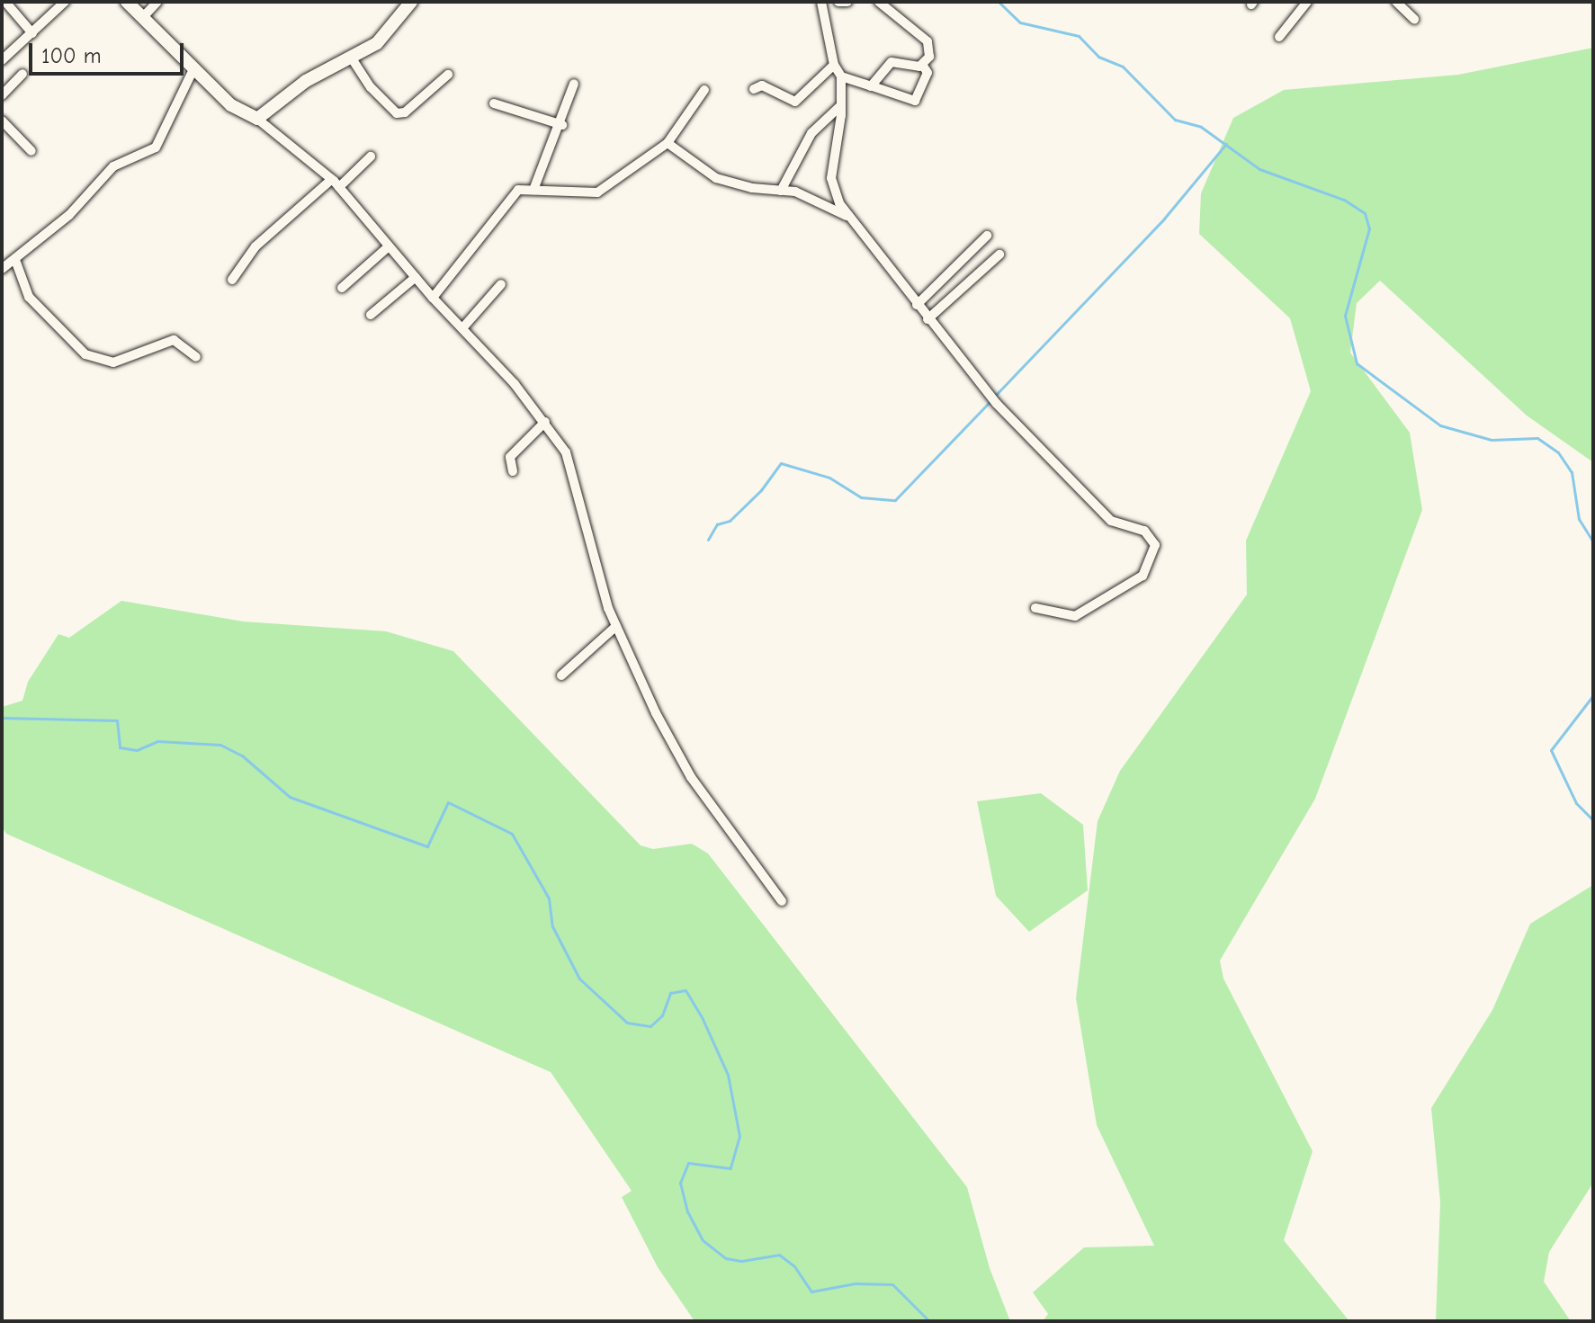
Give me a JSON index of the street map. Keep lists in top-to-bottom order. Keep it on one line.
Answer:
{"scale_bar":"100 m"}
